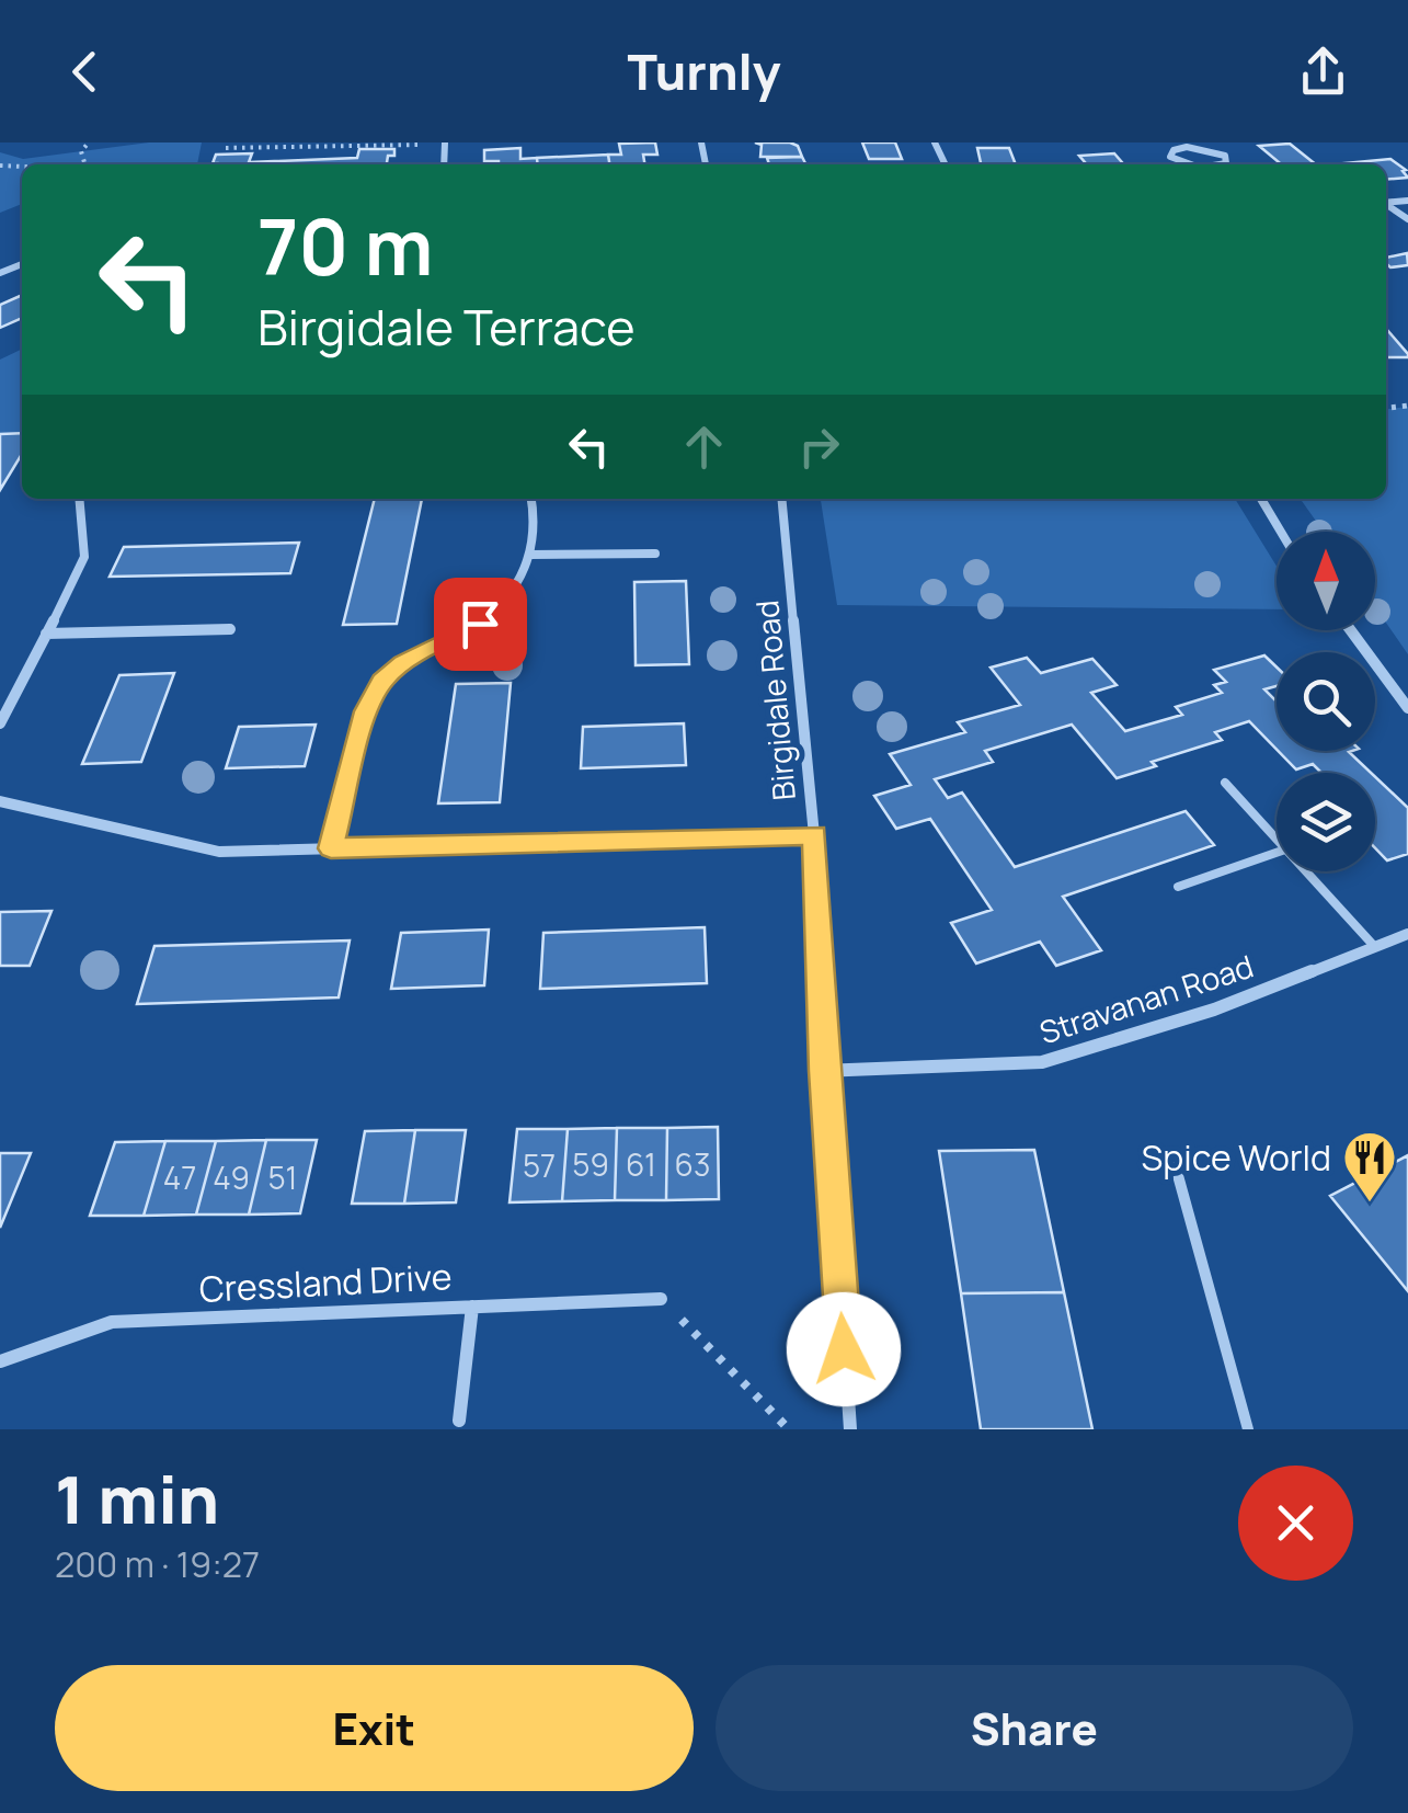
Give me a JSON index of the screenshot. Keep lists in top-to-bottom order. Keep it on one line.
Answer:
{"streets":{"street":["Birgidale Road","Stravanan Road","Cressland Drive"]},"crossings":[["Birgidale Road","Stravanan Road"]],"places":{"restaurant":["Spice World"]},"house_numbers":["59","61","63","57","47","49","51"],"north":"top","page":{"header":"Turnly","turn":["70 m","Birgidale Terrace"],"heading":["1 min","200 m · 19:27"],"buttons":["Exit","Share"]}}
